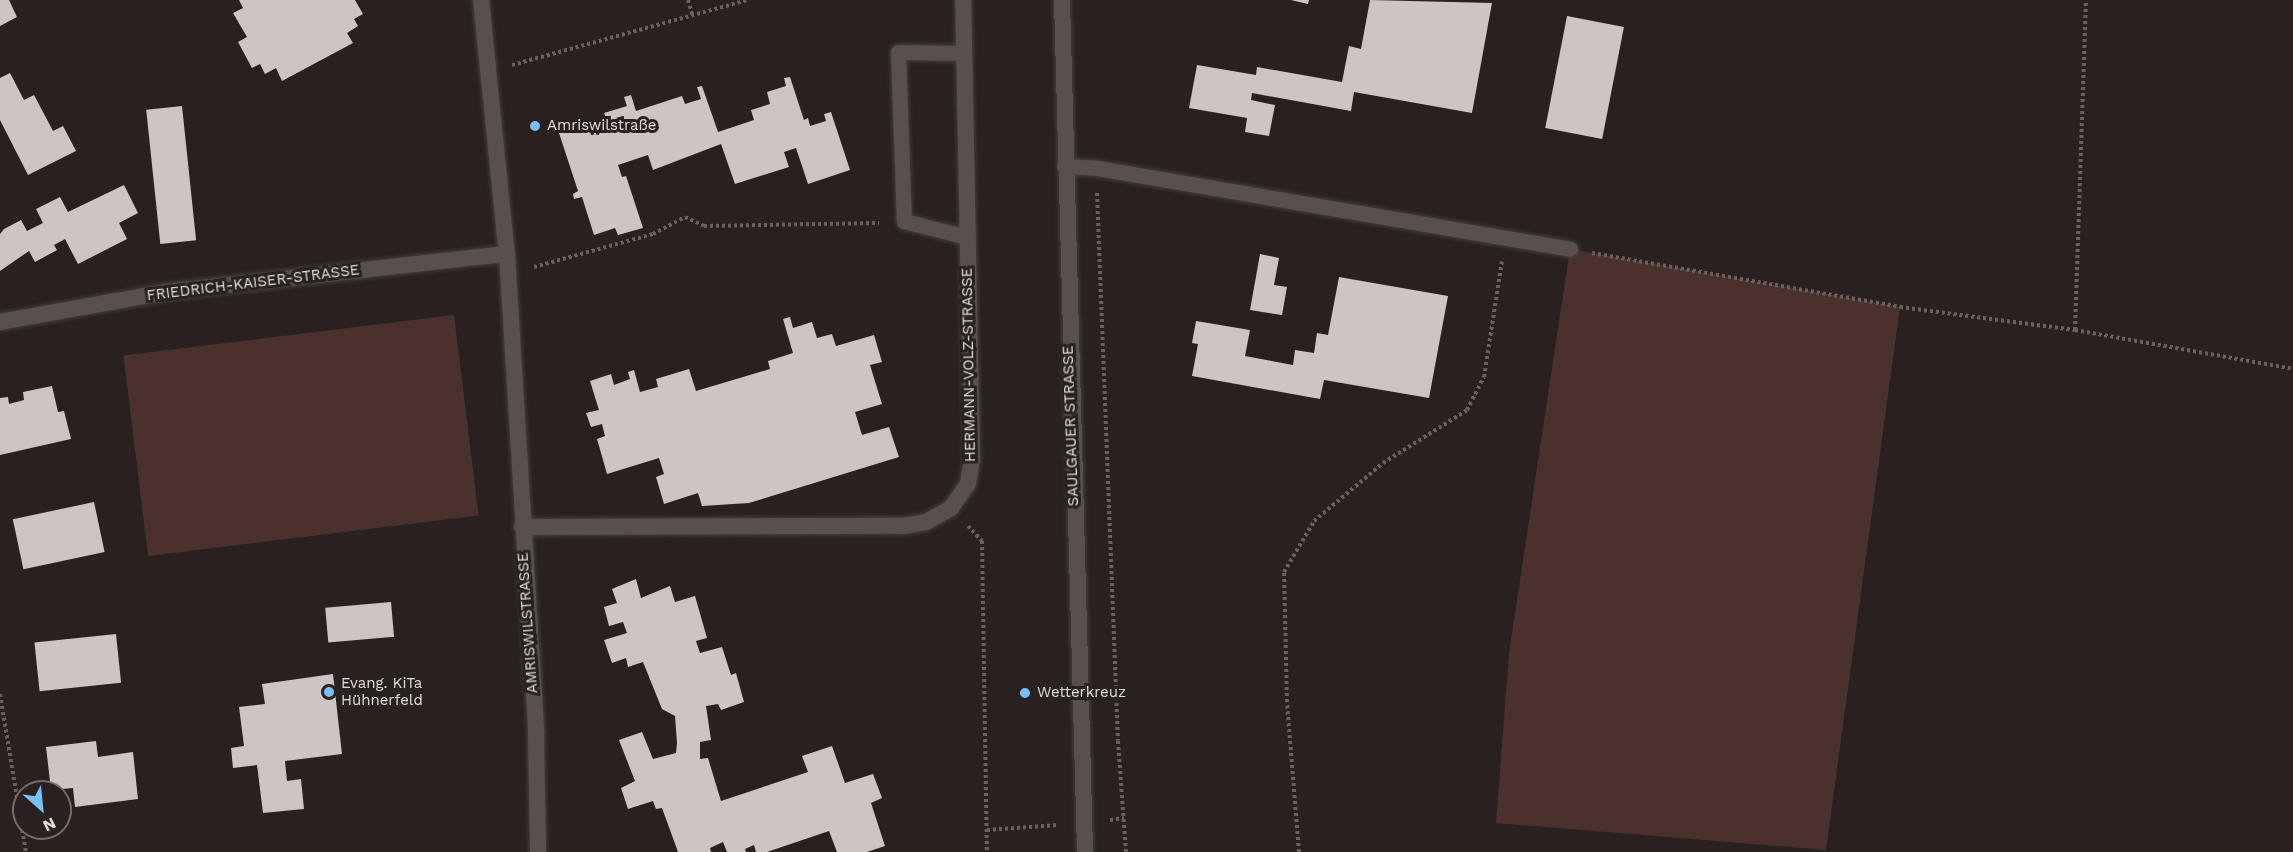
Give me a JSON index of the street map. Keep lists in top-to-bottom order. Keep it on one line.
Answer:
{"streets":{"street":["FRIEDRICH-KAISER-STRASSE","HERMANN-VOLZ-STRASSE","SAULGAUER STRASSE","AMRISWILSTRASSE"]},"crossings":[["FRIEDRICH-KAISER-STRASSE","AMRISWILSTRASSE"],["HERMANN-VOLZ-STRASSE","AMRISWILSTRASSE"]],"places":["Amriswilstraße","Evang. KiTa Hühnerfeld","Wetterkreuz"],"north":"bottom right"}
